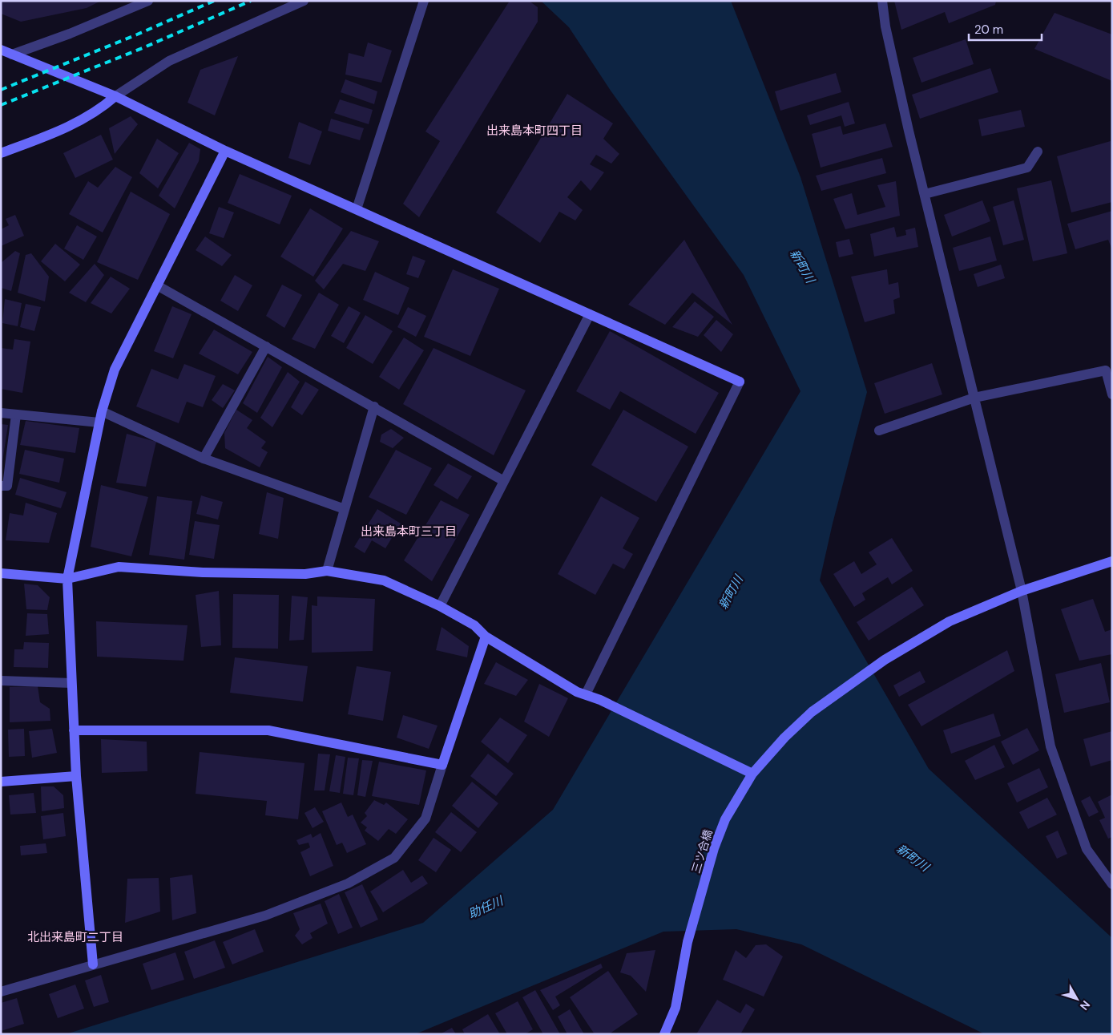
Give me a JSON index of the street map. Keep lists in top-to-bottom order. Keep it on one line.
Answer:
{"streets":{"street":["三ツ合橋"]},"districts":["出来島本町四丁目","出来島本町三丁目","北出来島町二丁目"],"water":["新町川","助任川"],"scale_bar":"20 m","north":"bottom right"}
